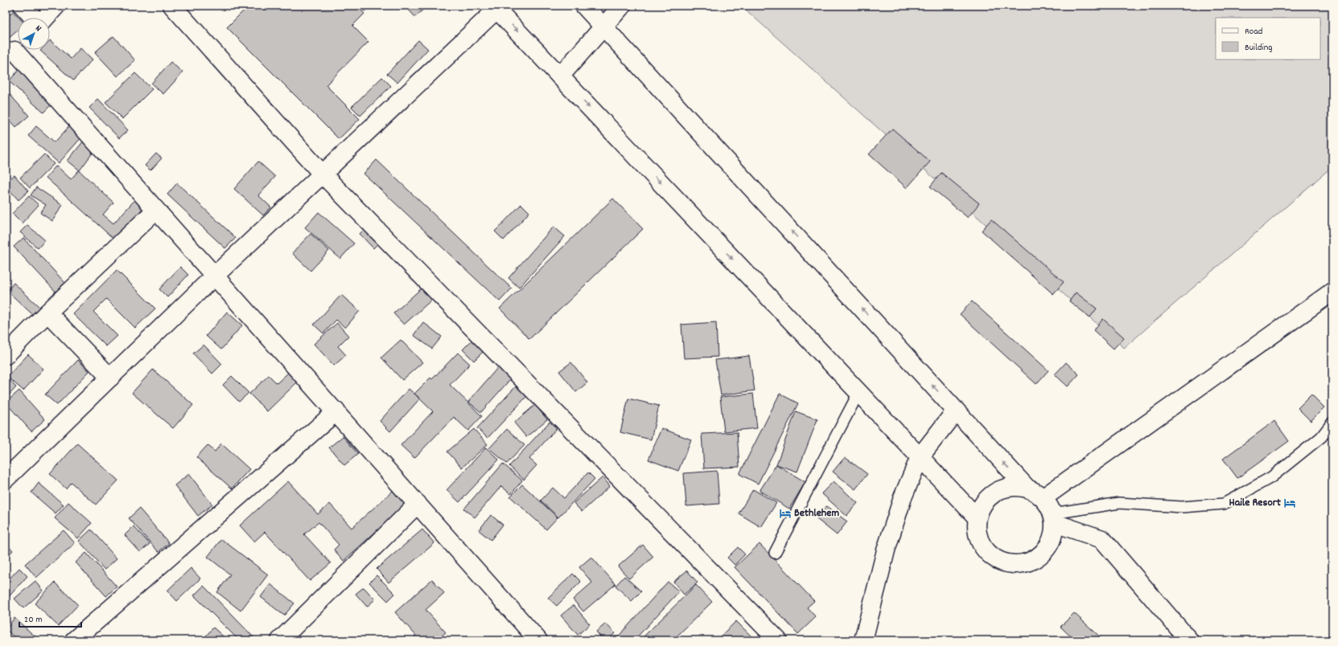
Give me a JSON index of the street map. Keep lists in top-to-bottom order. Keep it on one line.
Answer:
{"places":{"hotel":["Haile Resort","Bethlehem"]},"legend":["Road","Building"],"scale_bar":"20 m","north":"top right"}
